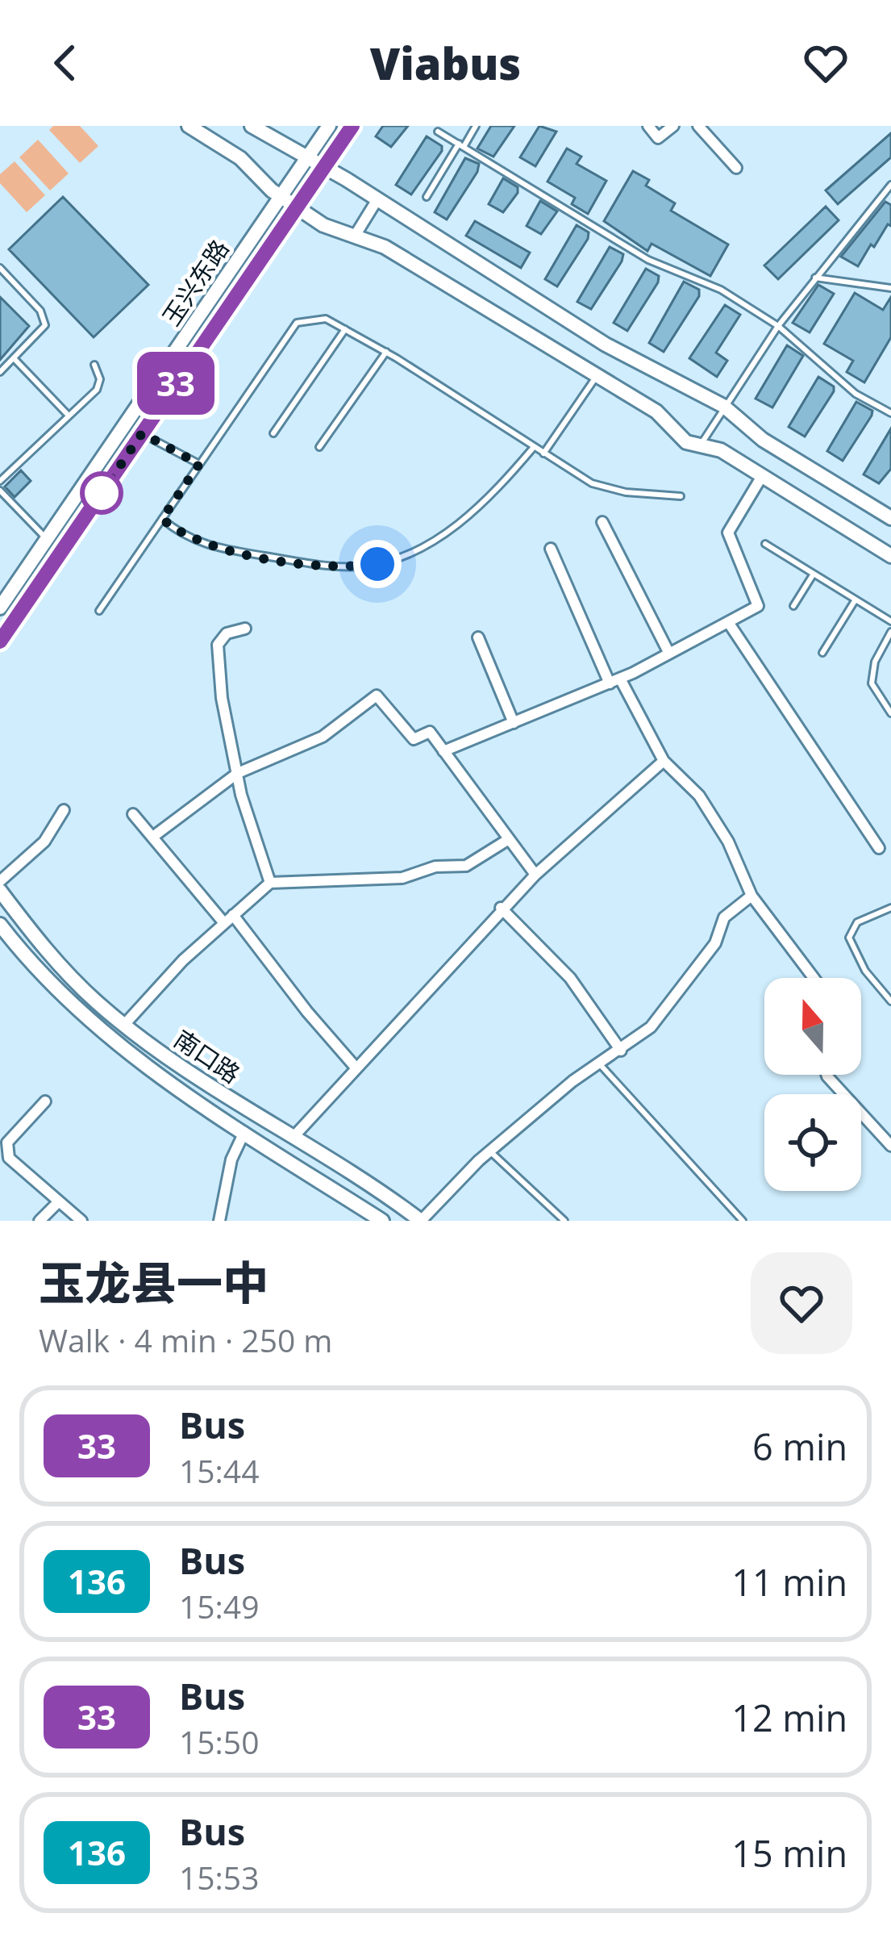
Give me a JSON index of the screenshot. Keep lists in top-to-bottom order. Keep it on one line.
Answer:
{"streets":{"main road":["玉兴东路","南口路"]},"lines":["bus line 33"],"north":"top","page":{"header":"Viabus","on_map":"33","heading":["玉龙县一中","Walk · 4 min · 250 m"],"list":[{"mark":"33","name":"Bus","note":"15:44","value":"6 min"},{"mark":"136","name":"Bus","note":"15:49","value":"11 min"},{"mark":"33","name":"Bus","note":"15:50","value":"12 min"},{"mark":"136","name":"Bus","note":"15:53","value":"15 min"}]}}
